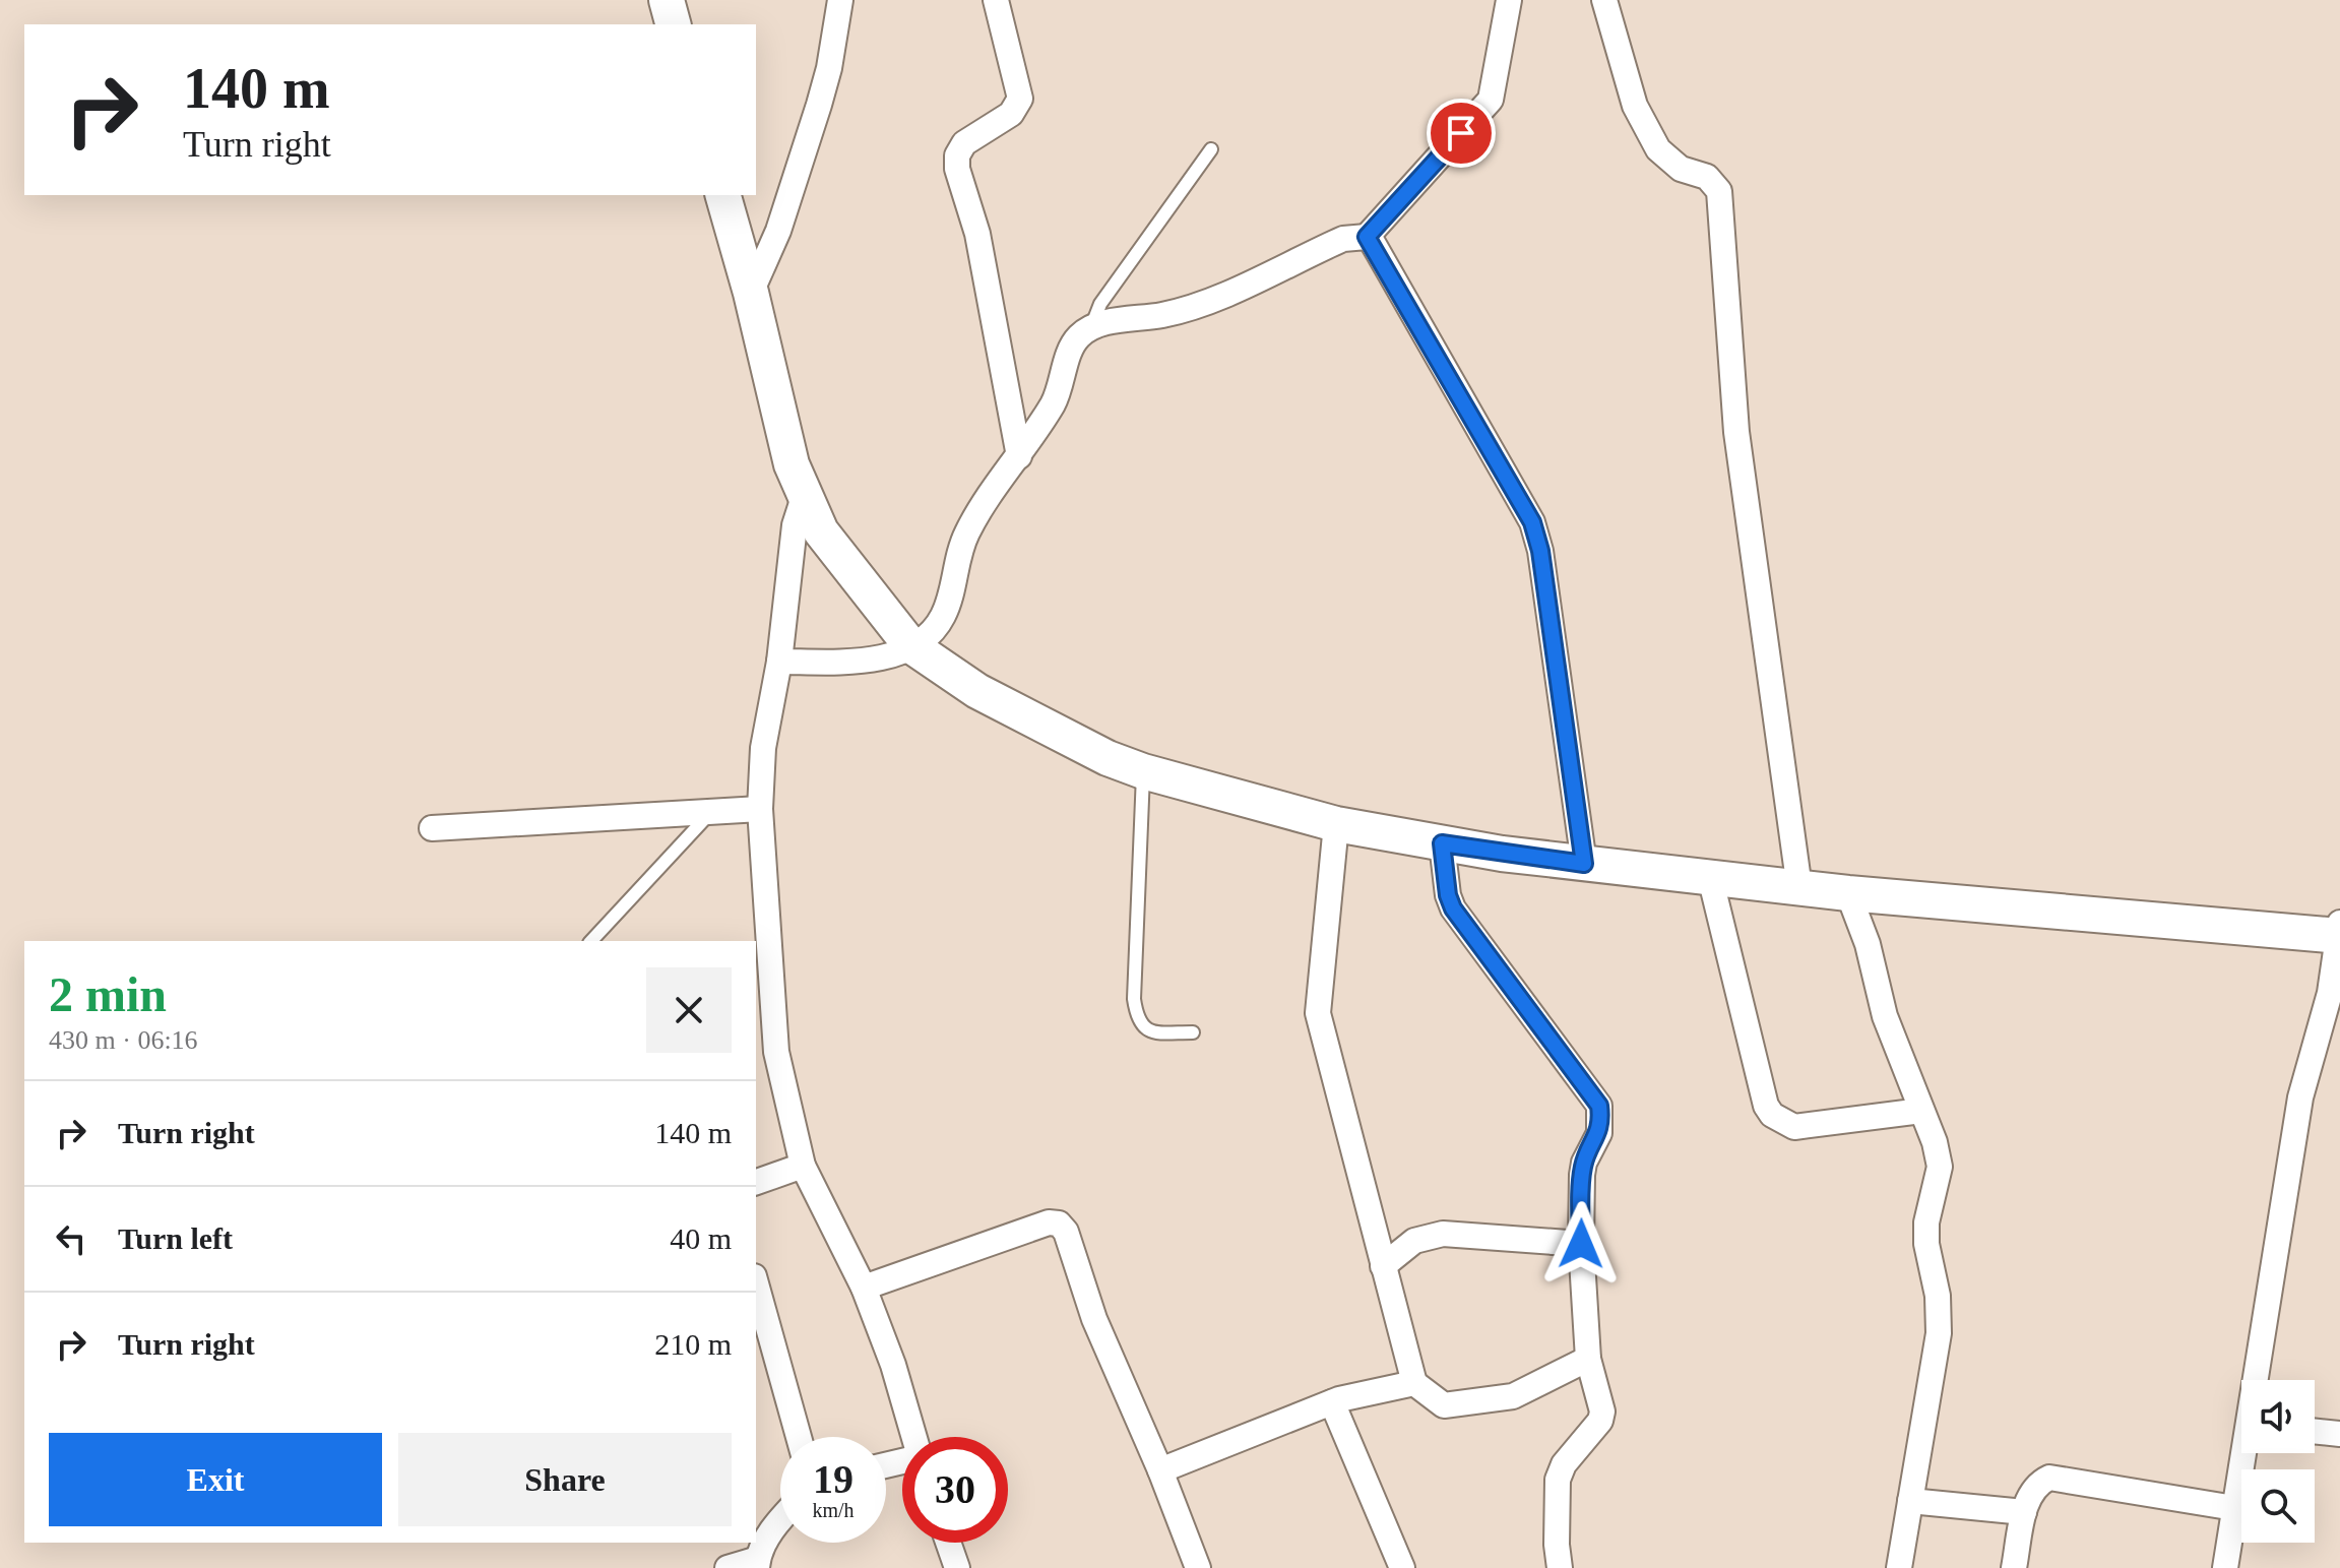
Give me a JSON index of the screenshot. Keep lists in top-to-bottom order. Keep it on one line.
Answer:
{"page":{"turn":["140 m","Turn right"],"heading":["2 min","430 m · 06:16"],"list":[{"name":"Turn right","value":"140 m"},{"name":"Turn left","value":"40 m"},{"name":"Turn right","value":"210 m"}],"buttons":["Exit","Share"],"speed":"19 km/h","limit":"30"}}
